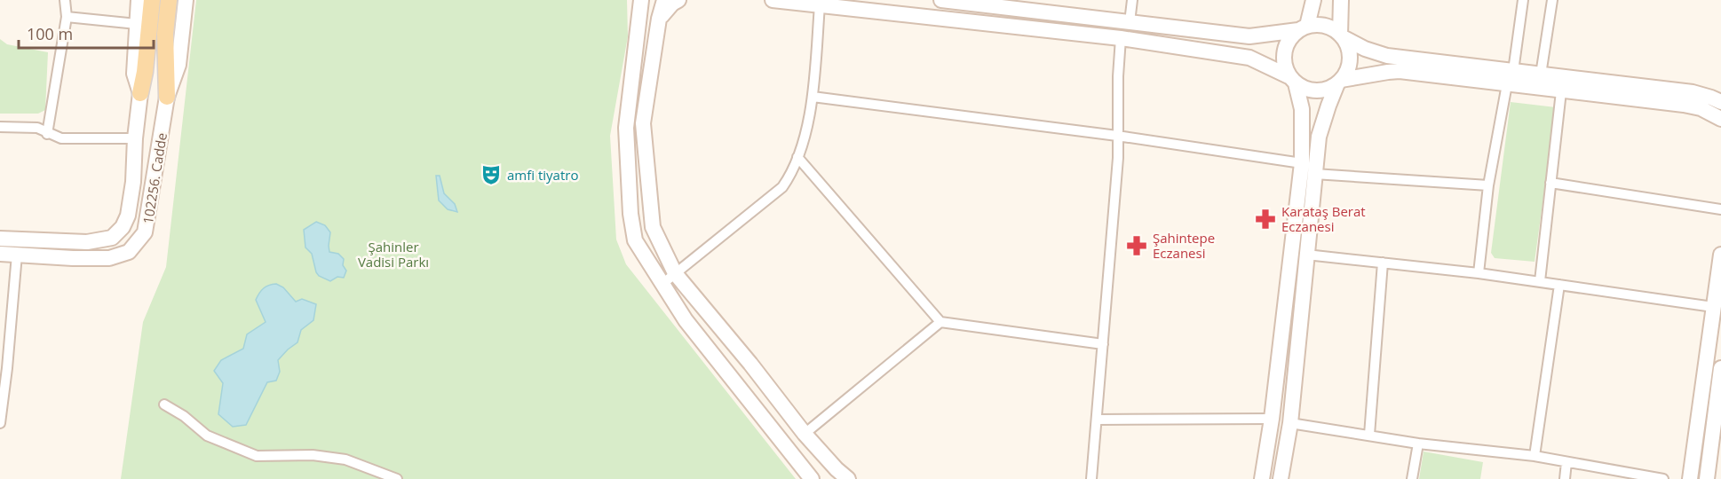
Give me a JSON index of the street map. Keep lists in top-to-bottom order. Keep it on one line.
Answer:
{"streets":{"street":["102256. Cadde"]},"parks":["Şahinler Vadisi Parkı"],"places":{"theatre":["amfi tiyatro"],"pharmacy":["Karataş Berat Eczanesi","Şahintepe Eczanesi"]},"scale_bar":"100 m"}
